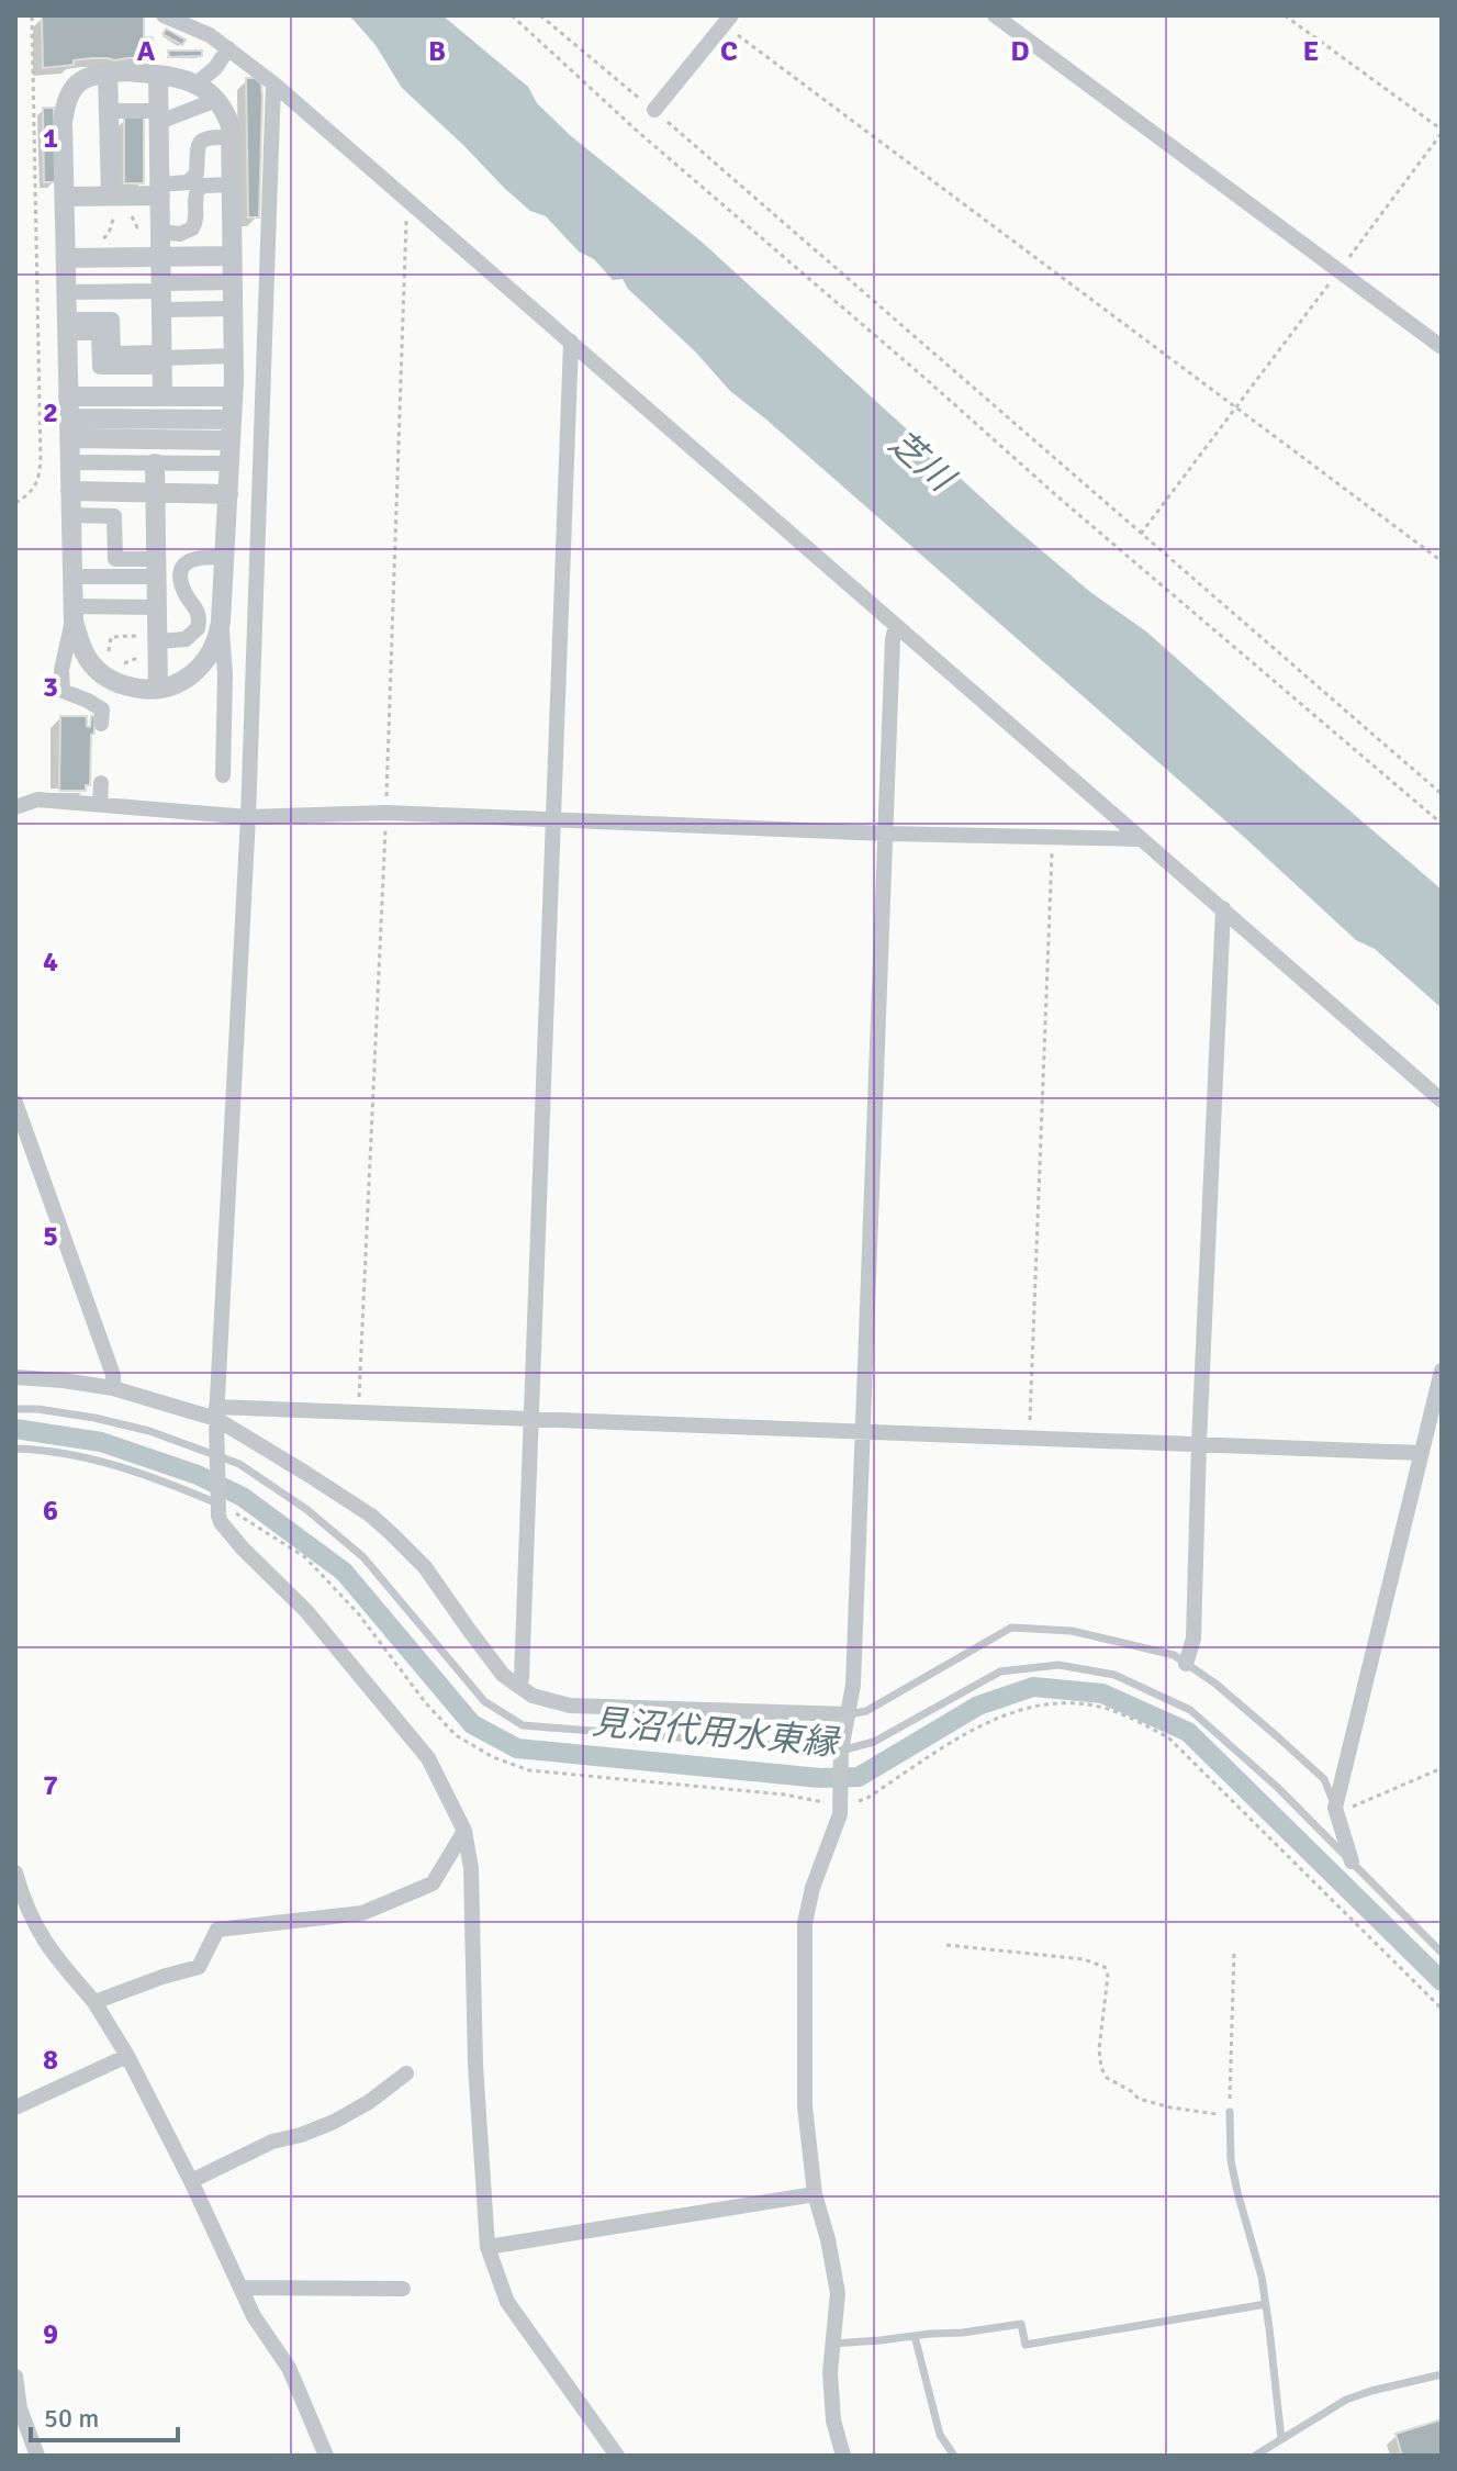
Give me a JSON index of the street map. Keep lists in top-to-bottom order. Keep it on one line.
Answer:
{"water":["芝川","見沼代用水東縁"],"scale_bar":"50 m","grid":{"columns":["A","B","C","D","E"],"rows":["1","2","3","4","5","6","7","8","9"]}}
